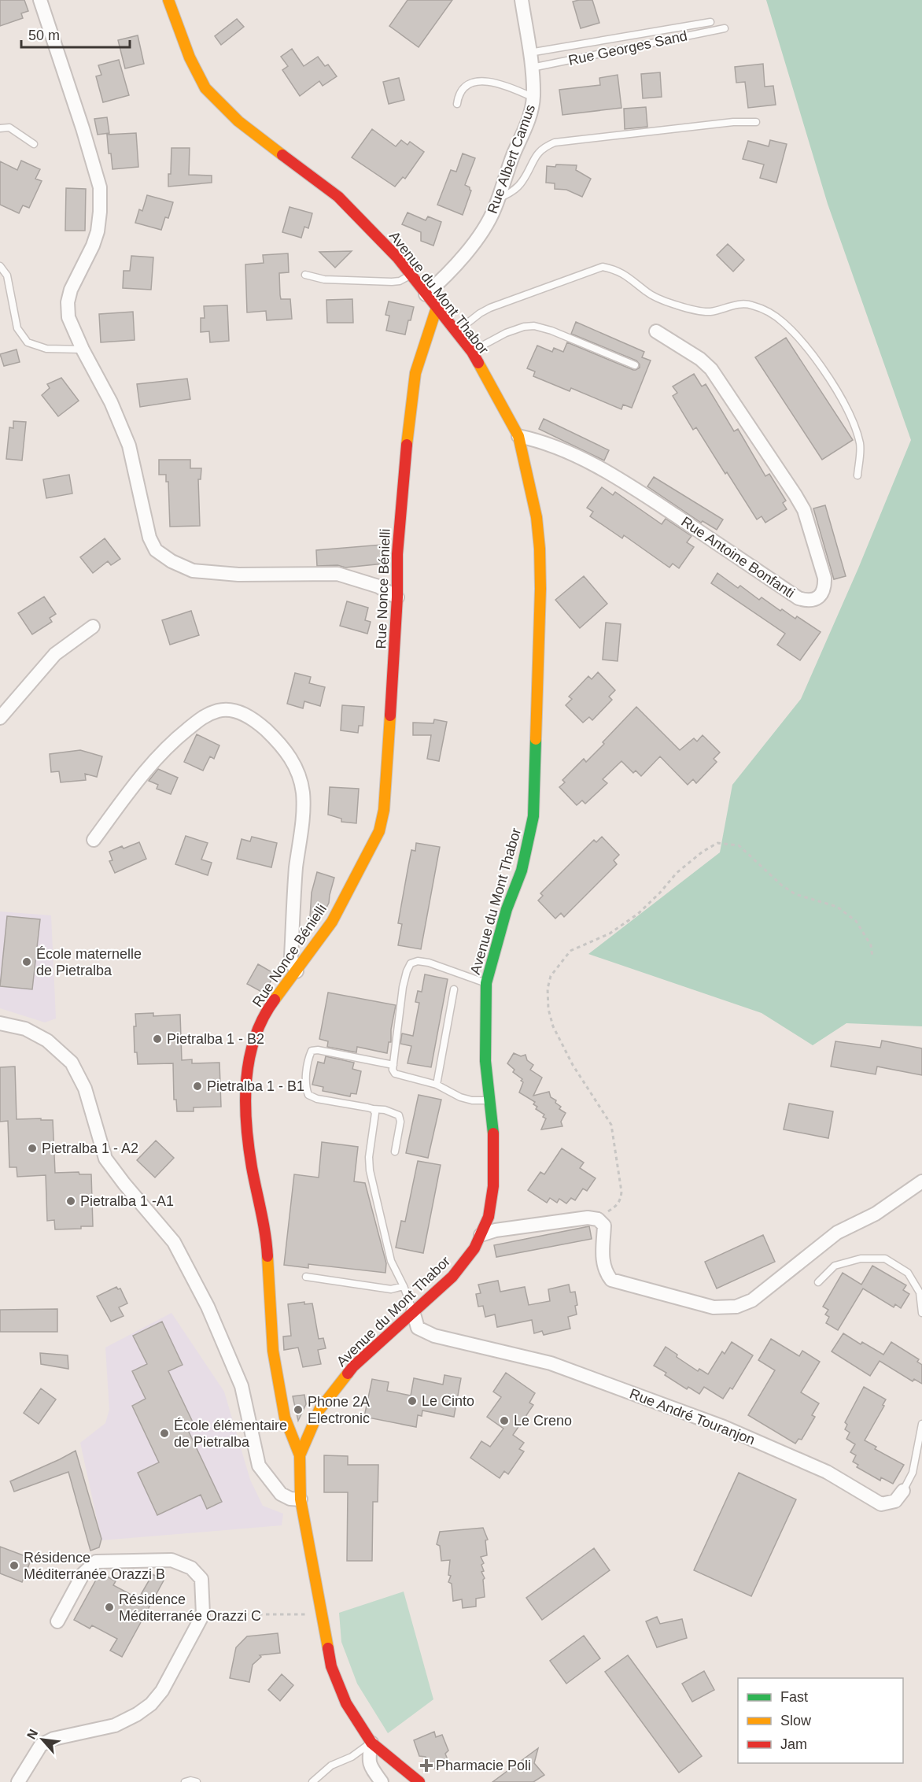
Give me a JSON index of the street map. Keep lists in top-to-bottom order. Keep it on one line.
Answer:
{"streets":{"street":["Rue Albert Camus","Avenue du Mont Thabor","Rue Antoine Bonfanti","Rue Nonce Bénielli","Rue André Touranjon"],"lane":["Rue Georges Sand"]},"crossings":[["Rue Georges Sand","Rue Albert Camus"],["Rue Albert Camus","Avenue du Mont Thabor"],["Avenue du Mont Thabor","Rue Antoine Bonfanti"],["Avenue du Mont Thabor","Rue Nonce Bénielli"],["Avenue du Mont Thabor","Rue André Touranjon"]],"places":{"other":["École maternelle de Pietralba","Pietralba 1 - B2","Pietralba 1 - B1","Pietralba 1 - A2","Pietralba 1 -A1","Le Cinto","Phone 2A Electronic","Le Creno","École élémentaire de Pietralba","Résidence Méditerranée Orazzi B","Résidence Méditerranée Orazzi C"],"health":["Pharmacie Poli"]},"legend":["Fast","Slow","Jam"],"scale_bar":"50 m","north":"top left"}
